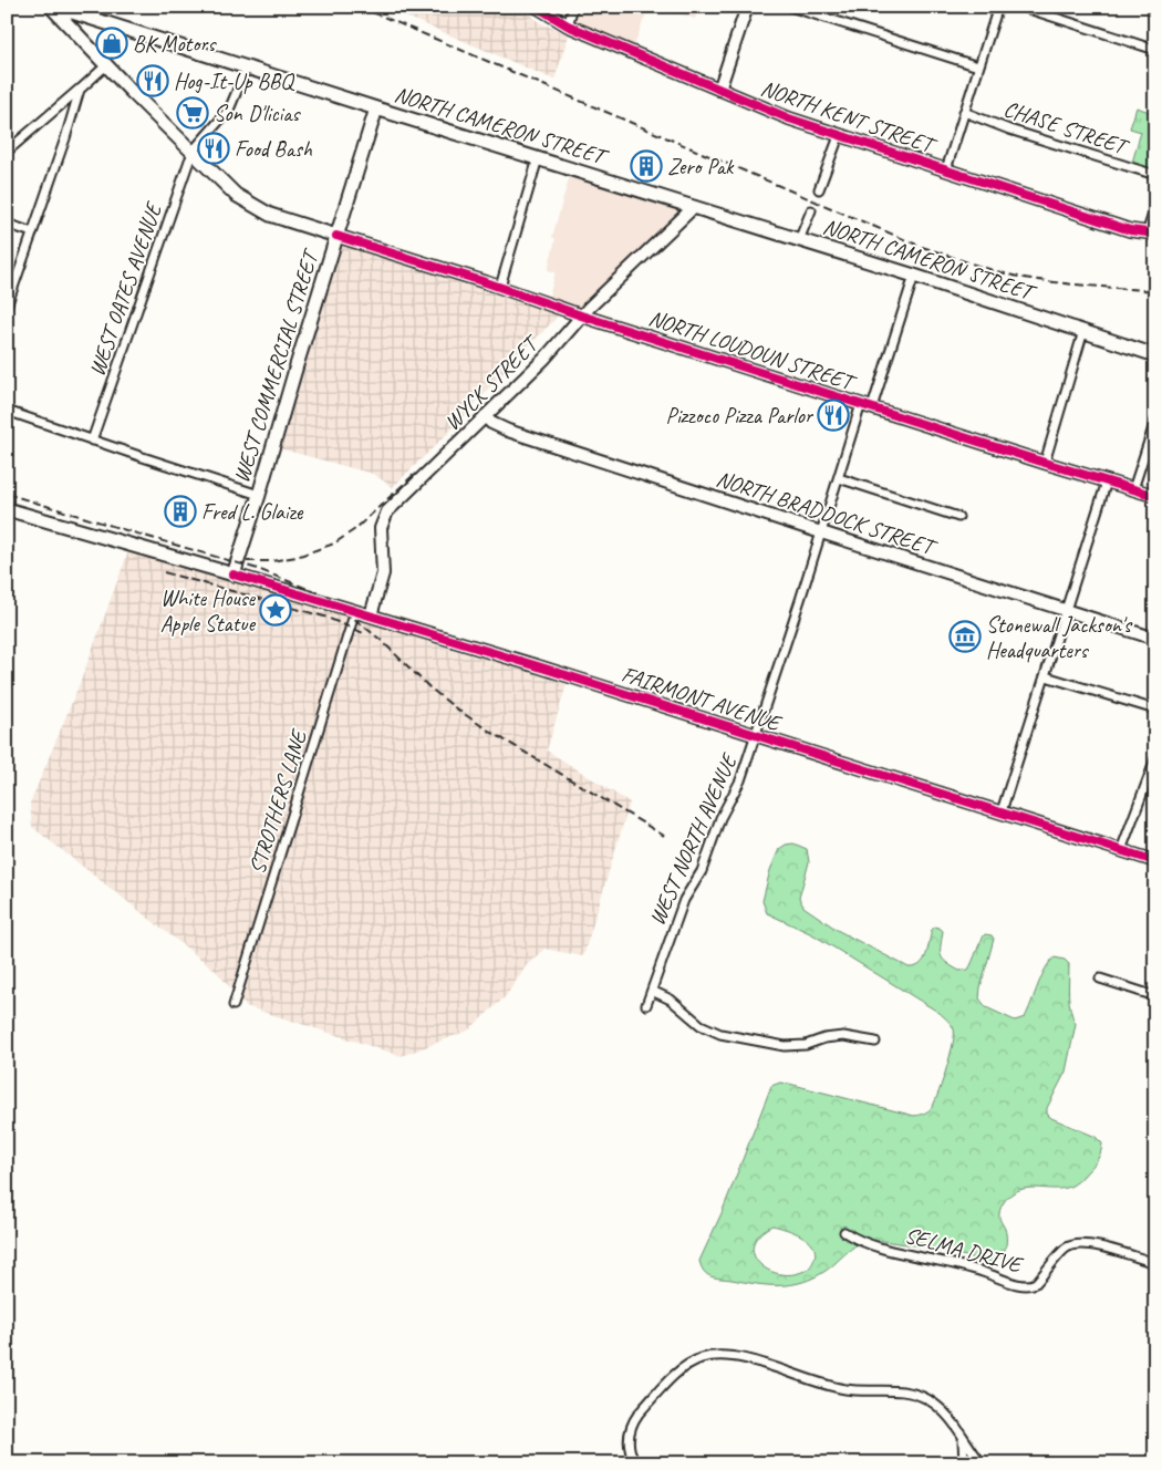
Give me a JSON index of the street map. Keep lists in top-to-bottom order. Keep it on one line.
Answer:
{"streets":{"main road":["NORTH CAMERON STREET","NORTH LOUDOUN STREET","WEST COMMERCIAL STREET","FAIRMONT AVENUE"],"street":["NORTH KENT STREET","CHASE STREET","WEST OATES AVENUE","WYCK STREET","NORTH BRADDOCK STREET","STROTHERS LANE","WEST NORTH AVENUE","SELMA DRIVE"]},"crossings":[["NORTH CAMERON STREET","NORTH LOUDOUN STREET"],["NORTH CAMERON STREET","WEST COMMERCIAL STREET"],["NORTH CAMERON STREET","WYCK STREET"],["NORTH CAMERON STREET","WEST NORTH AVENUE"],["WEST OATES AVENUE","NORTH LOUDOUN STREET"],["NORTH LOUDOUN STREET","WEST COMMERCIAL STREET"],["NORTH LOUDOUN STREET","WYCK STREET"],["NORTH LOUDOUN STREET","WEST NORTH AVENUE"],["WEST COMMERCIAL STREET","FAIRMONT AVENUE"],["WYCK STREET","NORTH BRADDOCK STREET"],["WYCK STREET","FAIRMONT AVENUE"],["NORTH BRADDOCK STREET","WEST NORTH AVENUE"],["FAIRMONT AVENUE","STROTHERS LANE"],["FAIRMONT AVENUE","WEST NORTH AVENUE"]],"places":{"shop":["BK Motors"],"restaurant":["Hog-It-Up BBQ","Food Bash","Pizzoco Pizza Parlor"],"supermarket":["Son D'licias"],"building":["Zero Pak","Fred L. Glaize"],"place":["White House Apple Statue"],"museum":["Stonewall Jackson's Headquarters"]}}
